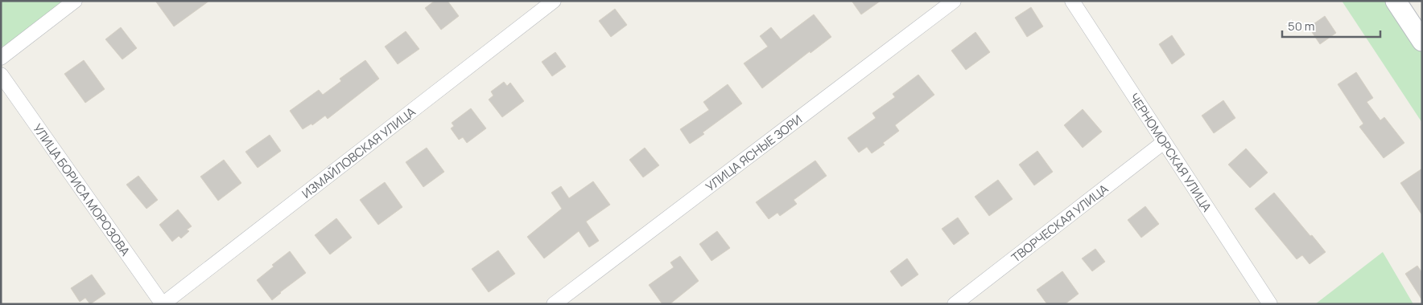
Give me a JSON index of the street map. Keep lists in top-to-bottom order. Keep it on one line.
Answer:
{"streets":{"street":["ИЗМАЙЛОВСКАЯ УЛИЦА","УЛИЦА ЯСНЫЕ ЗОРИ","ЧЕРНОМОРСКАЯ УЛИЦА","УЛИЦА БОРИСА МОРОЗОВА","ТВОРЧЕСКАЯ УЛИЦА"]},"crossings":[["ИЗМАЙЛОВСКАЯ УЛИЦА","УЛИЦА БОРИСА МОРОЗОВА"],["ЧЕРНОМОРСКАЯ УЛИЦА","ТВОРЧЕСКАЯ УЛИЦА"]],"scale_bar":"50 m"}
